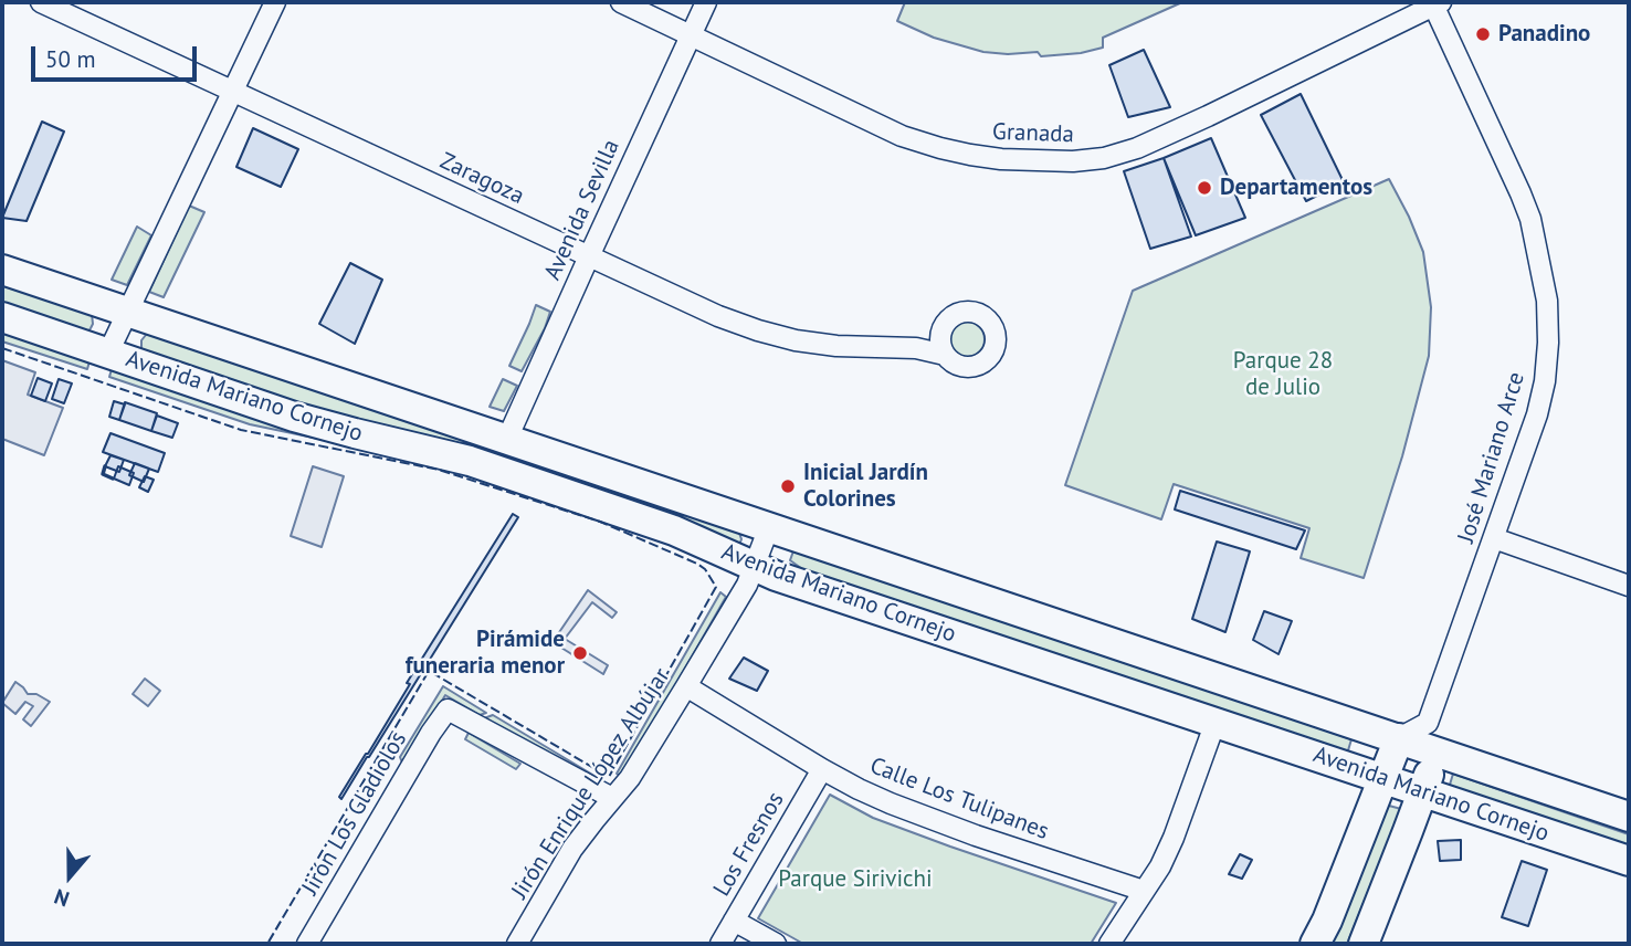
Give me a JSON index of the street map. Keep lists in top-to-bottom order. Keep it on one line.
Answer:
{"streets":{"main road":["Avenida Mariano Cornejo"],"street":["Granada","Zaragoza","Avenida Sevilla","José Mariano Arce","Jirón Enrique López Albújar","Calle Los Tulipanes","Jirón Los Gladiolos","Los Fresnos"]},"crossings":[["Granada","Avenida Sevilla"],["Granada","José Mariano Arce"],["Zaragoza","Avenida Sevilla"],["Avenida Sevilla","Avenida Mariano Cornejo"],["Avenida Mariano Cornejo","Jirón Enrique López Albújar"],["Jirón Enrique López Albújar","Calle Los Tulipanes"],["Jirón Enrique López Albújar","Jirón Los Gladiolos"],["Calle Los Tulipanes","Los Fresnos"]],"parks":["Parque 28 de Julio","Parque Sirivichi"],"places":["Panadino","Departamentos","Inicial Jardín Colorines","Pirámide funeraria menor"],"scale_bar":"50 m","north":"bottom"}
